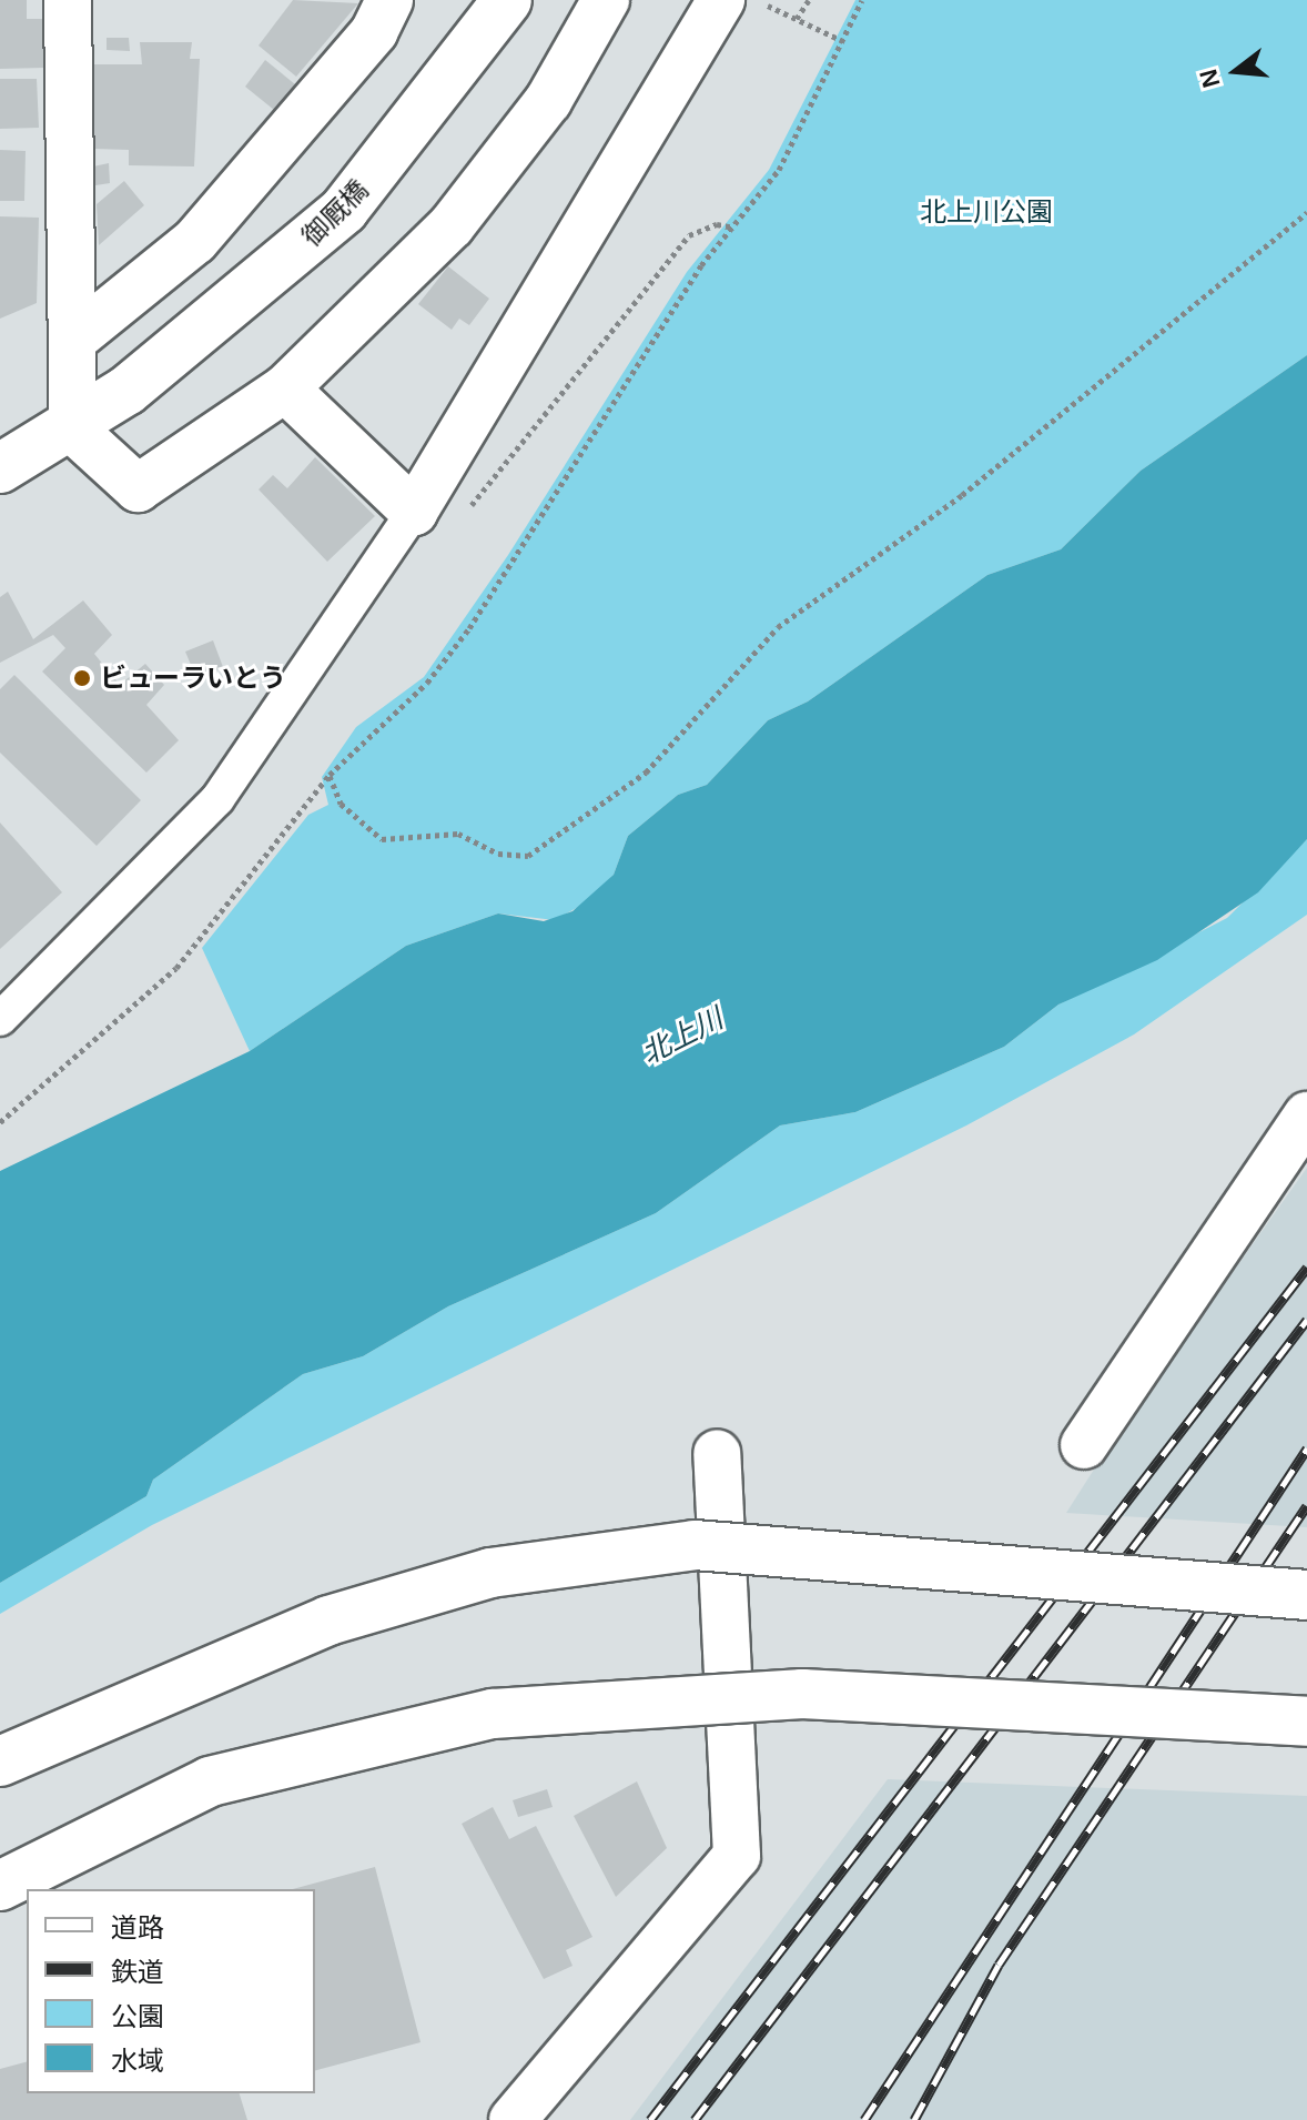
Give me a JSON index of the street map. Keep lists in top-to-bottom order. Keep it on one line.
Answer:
{"streets":{"street":["御厩橋"]},"water":["北上川"],"parks":["北上川公園"],"places":["ビューラいとう"],"legend":["道路","鉄道","公園","水域"],"north":"left"}
